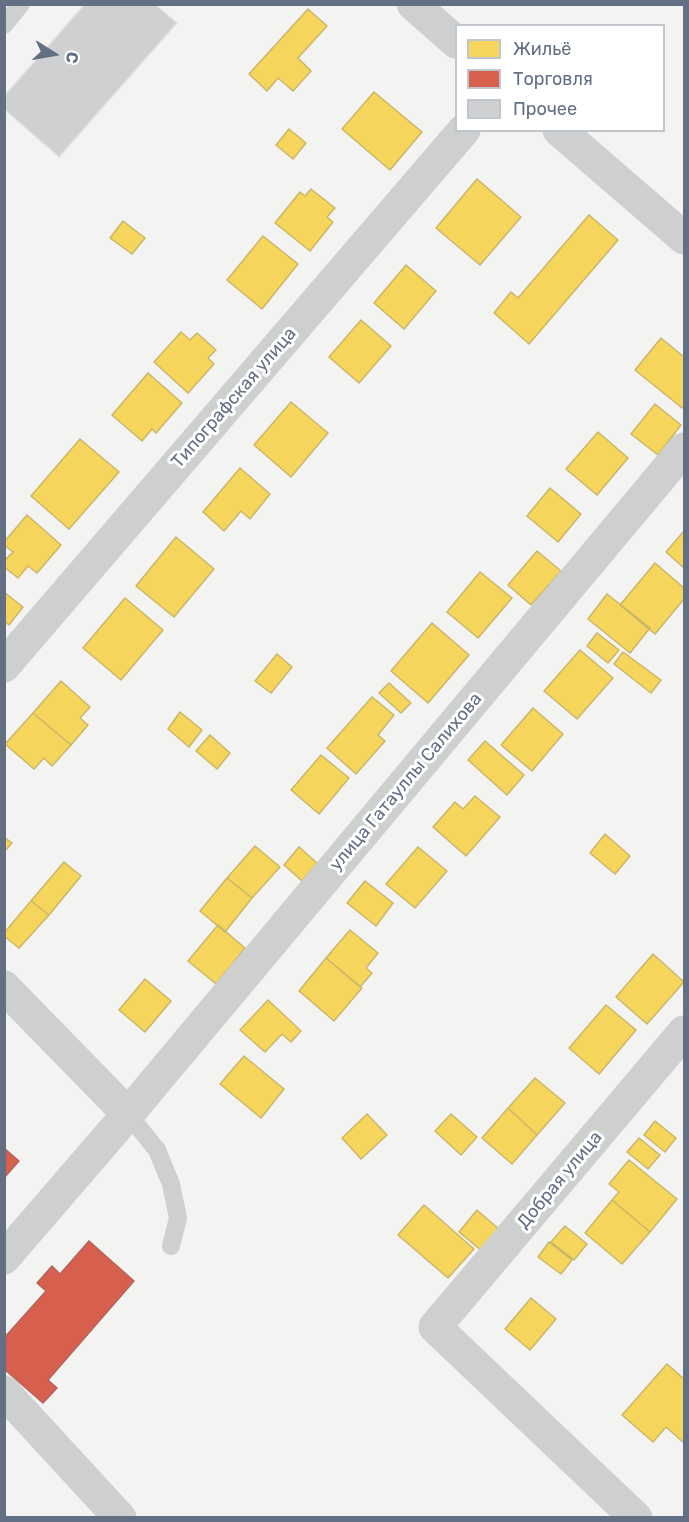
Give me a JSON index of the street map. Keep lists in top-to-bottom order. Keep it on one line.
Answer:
{"streets":{"street":["Типографская улица","улица Гатауллы Салихова","Добрая улица"]},"legend":["Жильё","Торговля","Прочее"],"north":"right"}
